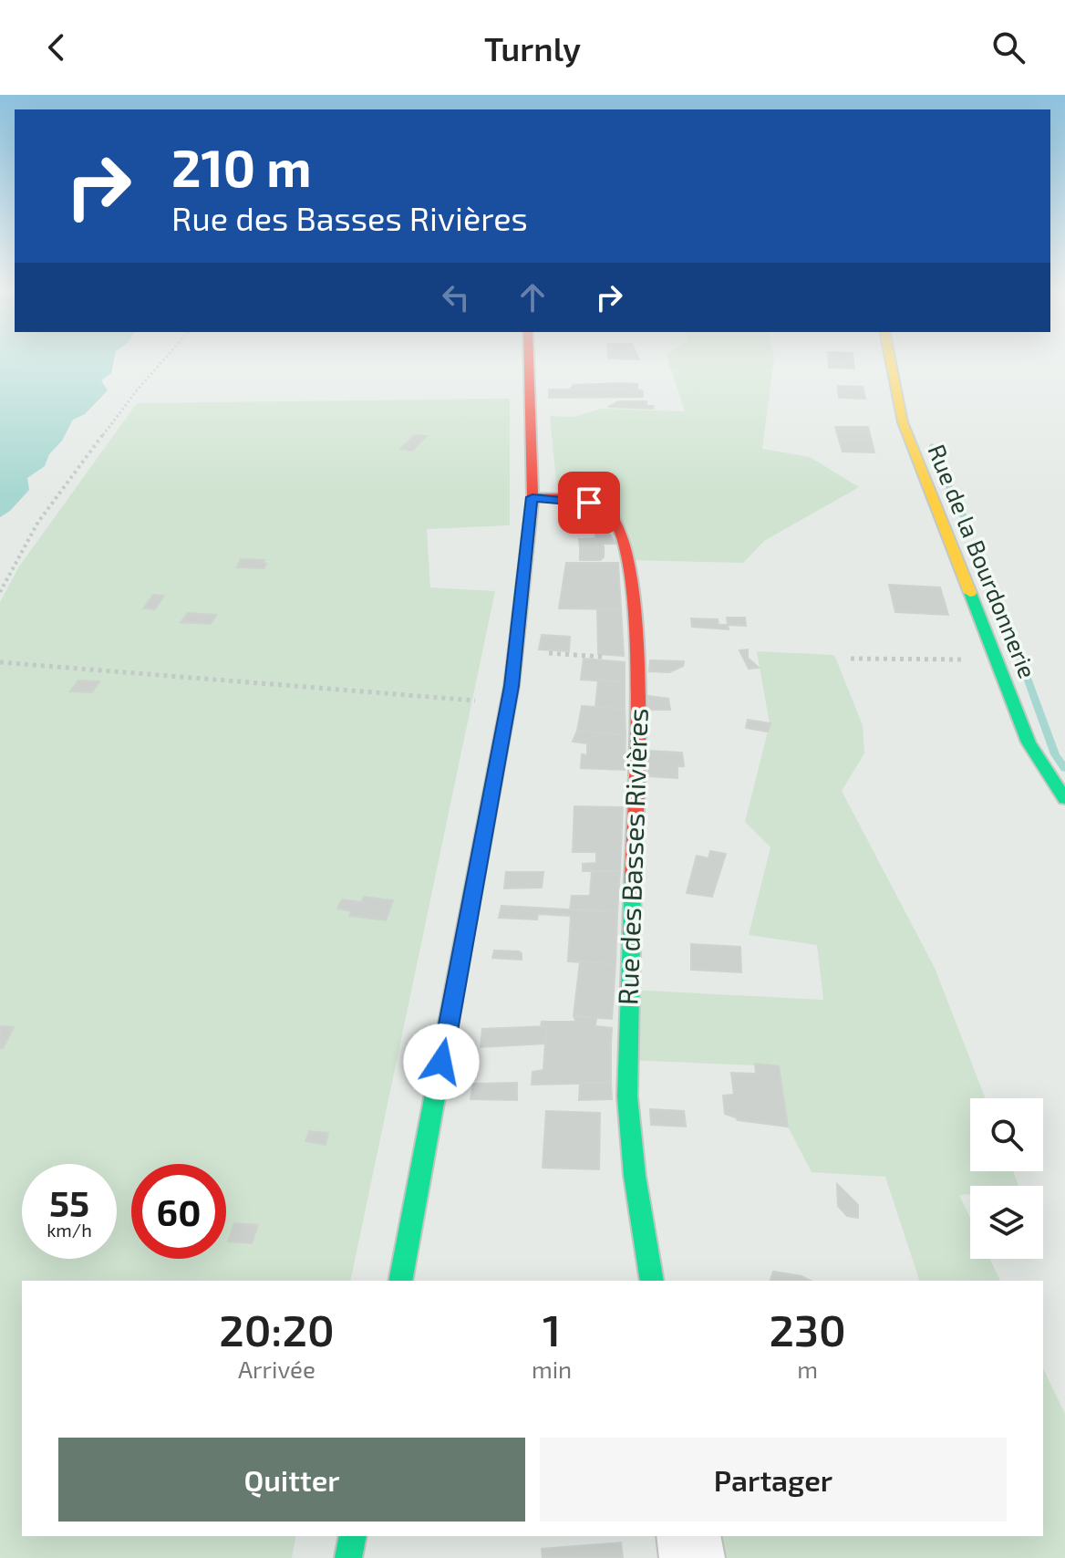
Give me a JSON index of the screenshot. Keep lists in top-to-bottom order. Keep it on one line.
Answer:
{"streets":{"street":["Rue de la Bourdonnerie","Rue des Basses Rivières"]},"page":{"header":"Turnly","turn":["210 m","Rue des Basses Rivières"],"speed":"55 km/h","limit":"60","eta":["20:20","Arrivée","1","min","230","m"],"buttons":["Quitter","Partager"]}}
